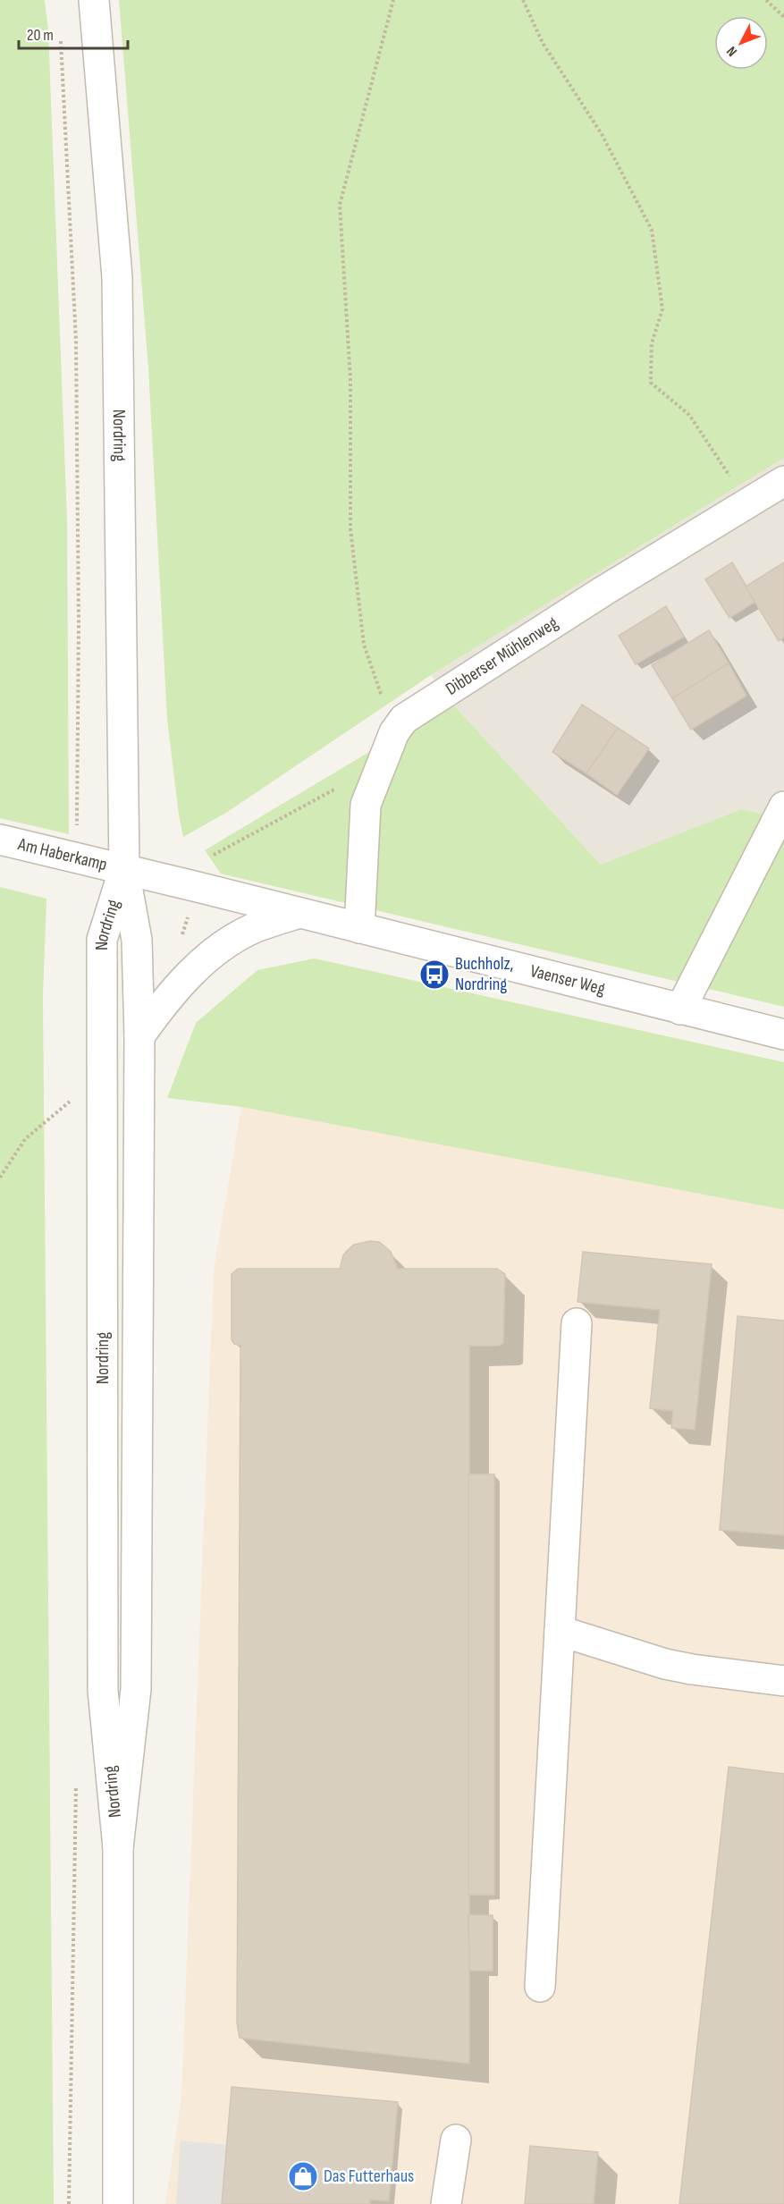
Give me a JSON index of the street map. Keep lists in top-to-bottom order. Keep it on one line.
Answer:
{"streets":{"street":["Nordring","Dibberser Mühlenweg","Am Haberkamp","Vaenser Weg"]},"crossings":[["Nordring","Am Haberkamp"],["Nordring","Vaenser Weg"],["Dibberser Mühlenweg","Vaenser Weg"],["Am Haberkamp","Vaenser Weg"]],"places":{"bus stop":["Buchholz, Nordring"],"shop":["Das Futterhaus"]},"scale_bar":"20 m","north":"bottom left"}
